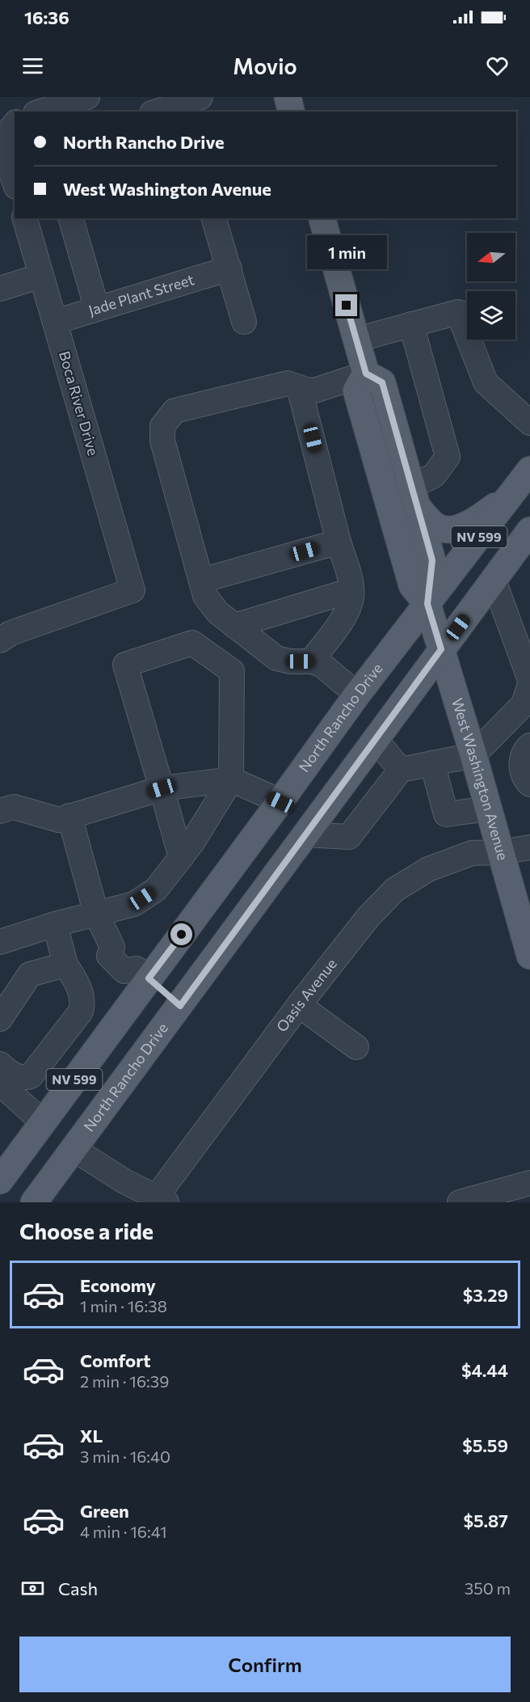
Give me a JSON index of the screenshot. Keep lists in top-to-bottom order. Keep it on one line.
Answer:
{"streets":{"main road":["NV 599","North Rancho Drive","West Washington Avenue"],"street":["Jade Plant Street","Boca River Drive","Oasis Avenue"]},"crossings":[["Jade Plant Street","Boca River Drive"],["North Rancho Drive","West Washington Avenue"],["West Washington Avenue","Oasis Avenue"]],"north":"left","page":{"status":"16:36","header":"Movio","banner":["North Rancho Drive","West Washington Avenue"],"bubble":"1 min","heading":"Choose a ride","list":[{"name":"Economy","note":"1 min · 16:38","value":"$3.29"},{"name":"Comfort","note":"2 min · 16:39","value":"$4.44"},{"name":"XL","note":"3 min · 16:40","value":"$5.59"},{"name":"Green","note":"4 min · 16:41","value":"$5.87"}],"pay":["Cash","350 m"],"buttons":"Confirm"}}
